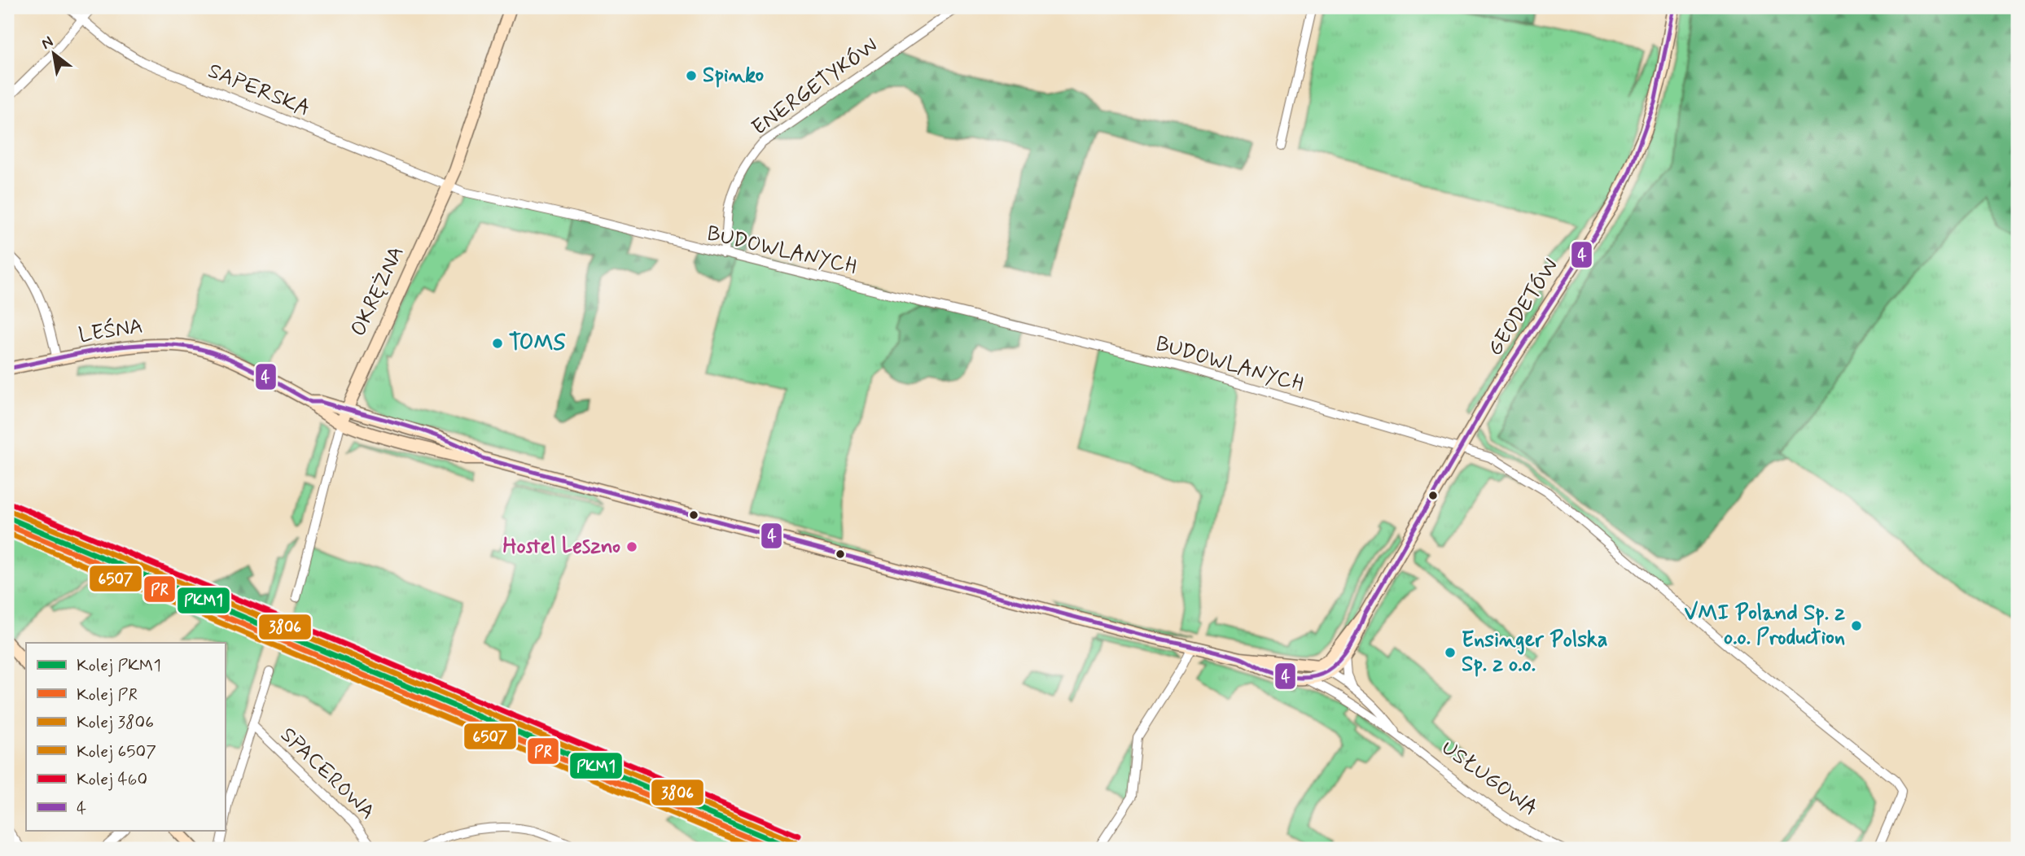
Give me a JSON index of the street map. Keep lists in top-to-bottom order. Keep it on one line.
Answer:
{"streets":{"street":["ENERGETYKÓW","SAPERSKA","BUDOWLANYCH","OKRĘŻNA","GEODETÓW","LEŚNA","SPACEROWA","USŁUGOWA"]},"crossings":[["ENERGETYKÓW","BUDOWLANYCH"],["SAPERSKA","BUDOWLANYCH"],["SAPERSKA","OKRĘŻNA"],["BUDOWLANYCH","OKRĘŻNA"],["BUDOWLANYCH","GEODETÓW"],["OKRĘŻNA","LEŚNA"],["OKRĘŻNA","USŁUGOWA"],["GEODETÓW","USŁUGOWA"],["LEŚNA","USŁUGOWA"]],"places":["Spinko","TOMS","Hostel Leszno","VMI Poland Sp. z o.o. Production","Ensinger Polska Sp. z o.o."],"lines":["transit line 4","rail line 460","rail line 3806","rail line PKM1","rail line PR","rail line 6507"],"legend":["Kolej PKM1","Kolej PR","Kolej 3806","Kolej 6507","Kolej 460","4"],"north":"top left"}
